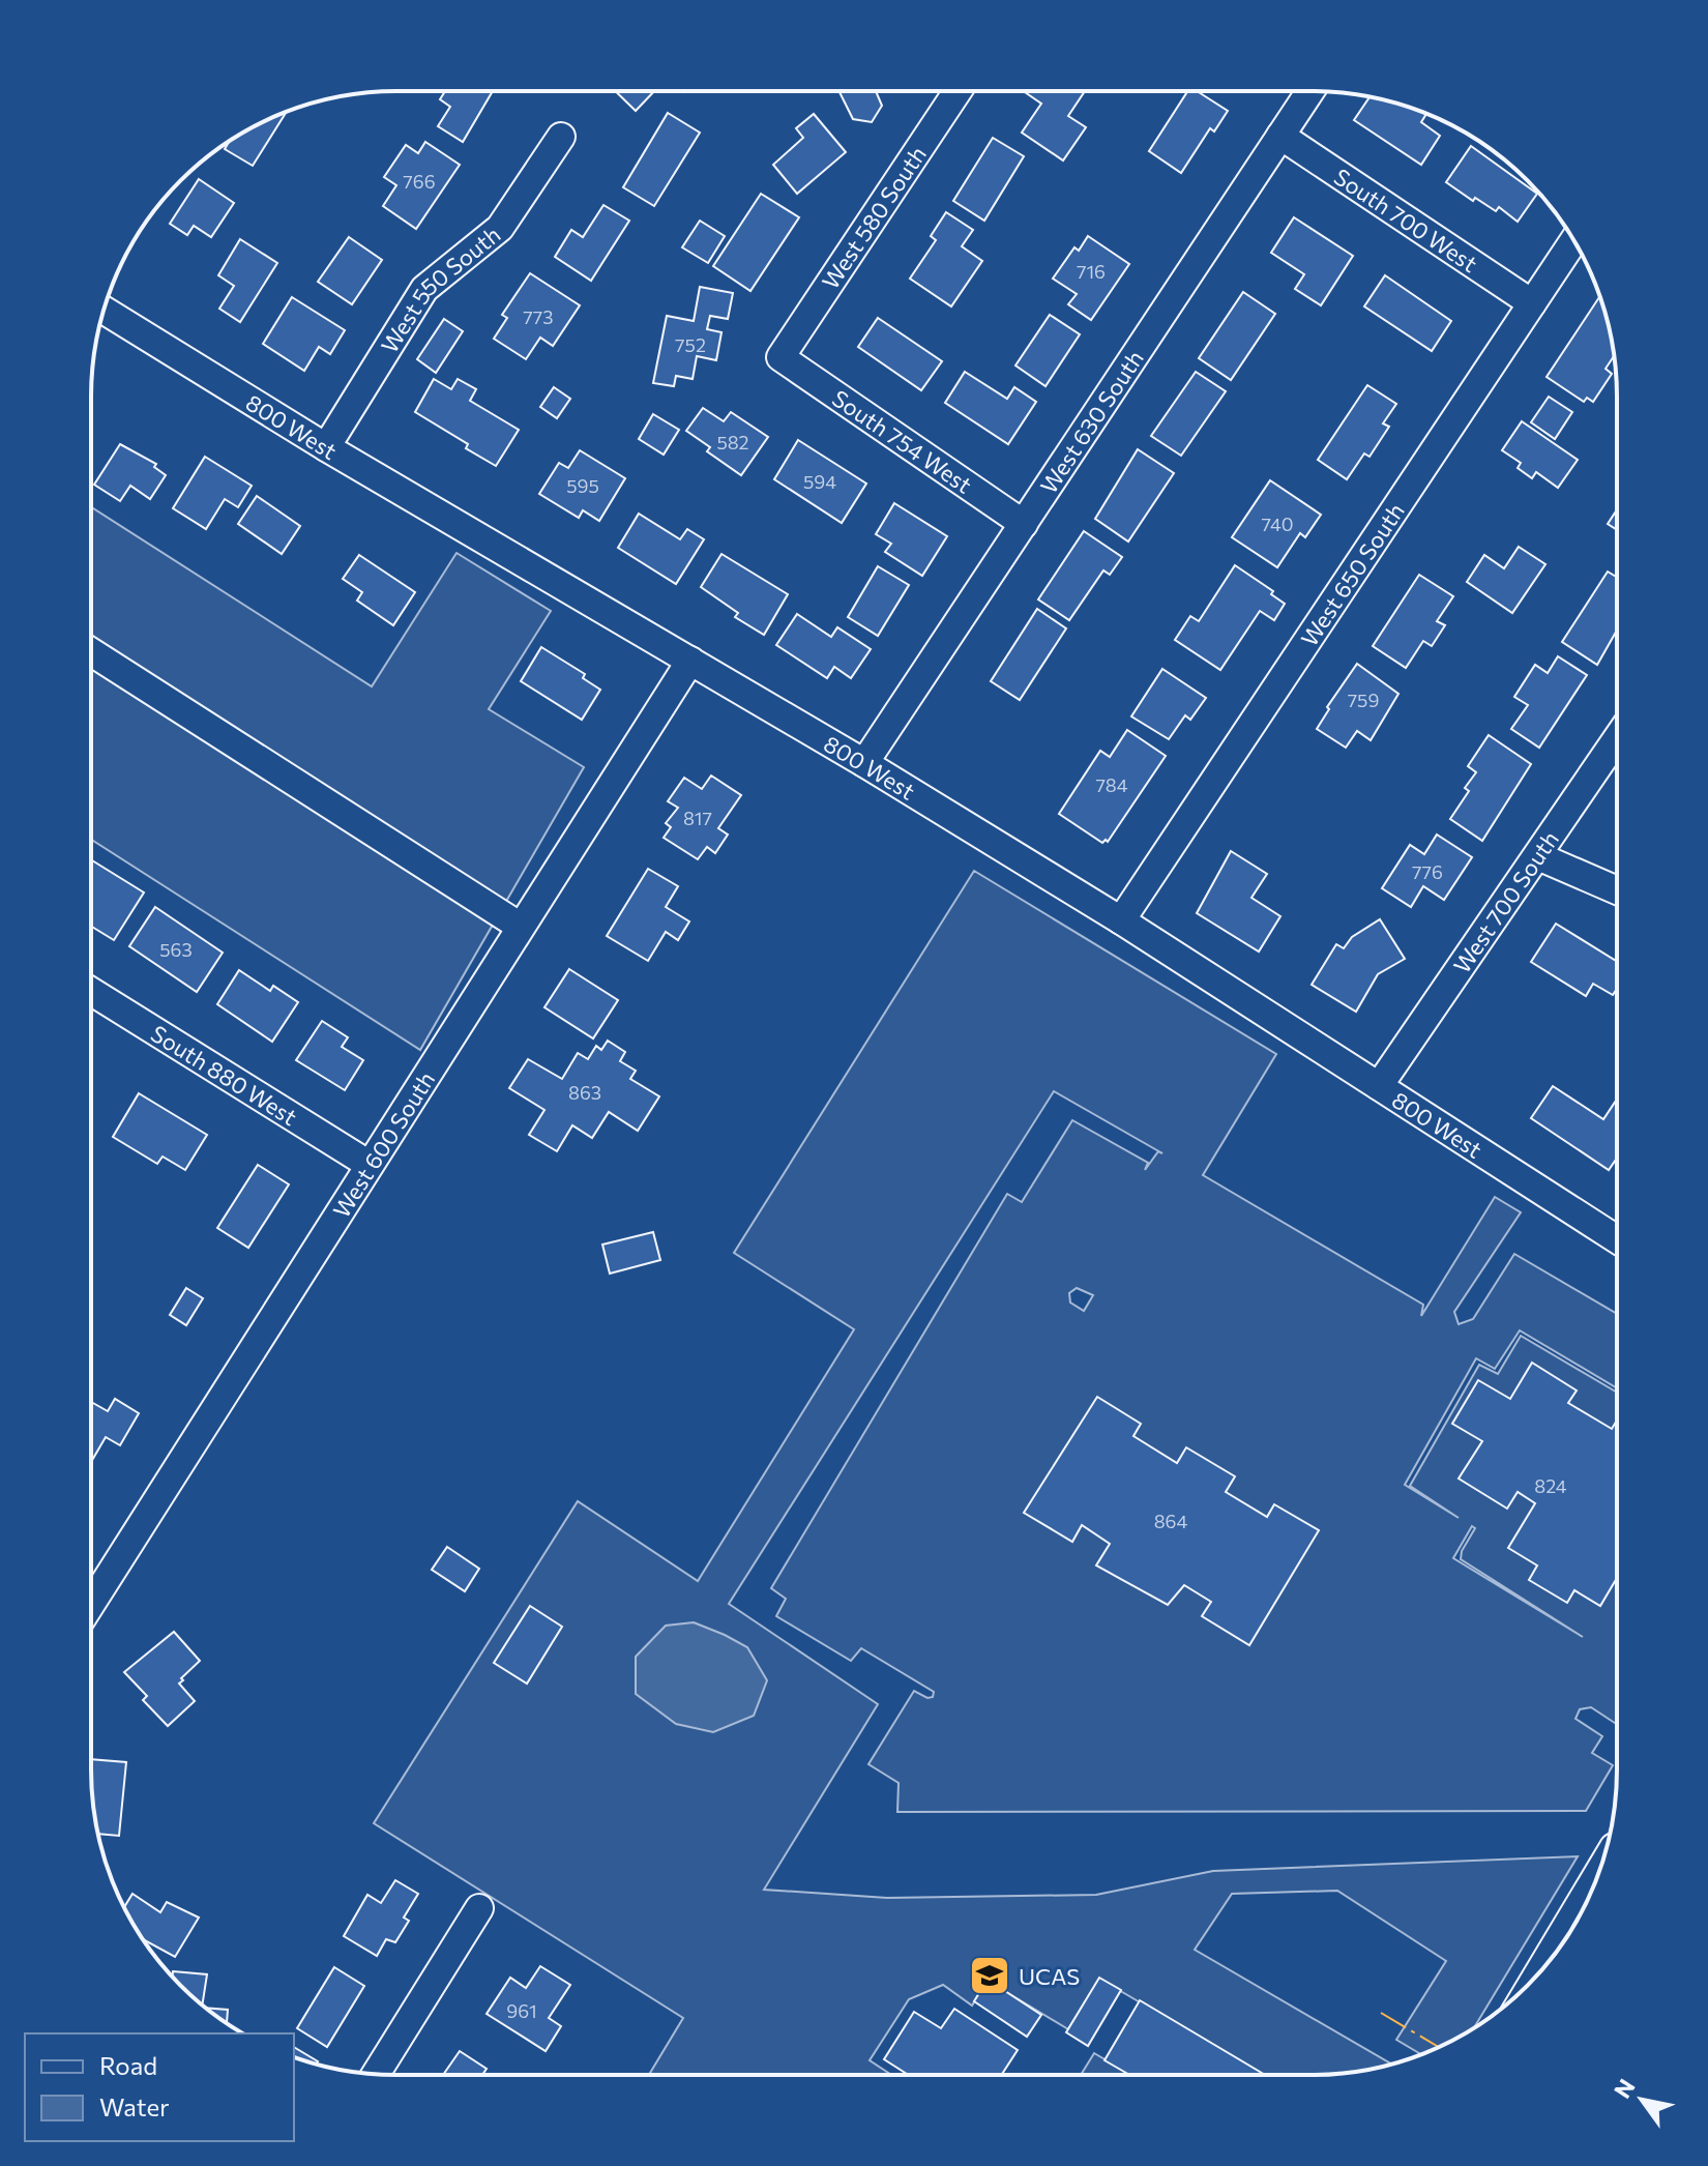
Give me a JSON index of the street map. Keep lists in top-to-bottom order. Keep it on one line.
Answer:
{"streets":{"street":["West 580 South","South 700 West","West 550 South","West 630 South","800 West","South 754 West","West 650 South","West 700 South","South 880 West","West 600 South"]},"crossings":[["West 580 South","South 754 West"],["South 700 West","West 630 South"],["South 700 West","West 650 South"],["West 550 South","800 West"],["West 630 South","800 West"],["West 630 South","South 754 West"],["800 West","West 650 South"],["800 West","West 700 South"],["800 West","West 600 South"],["South 880 West","West 600 South"]],"places":{"school or university":["UCAS"]},"house_numbers":["766","716","773","752","582","594","595","740","759","784","817","776","563","863","824","864","961"],"legend":["Road","Water"],"north":"top left"}
